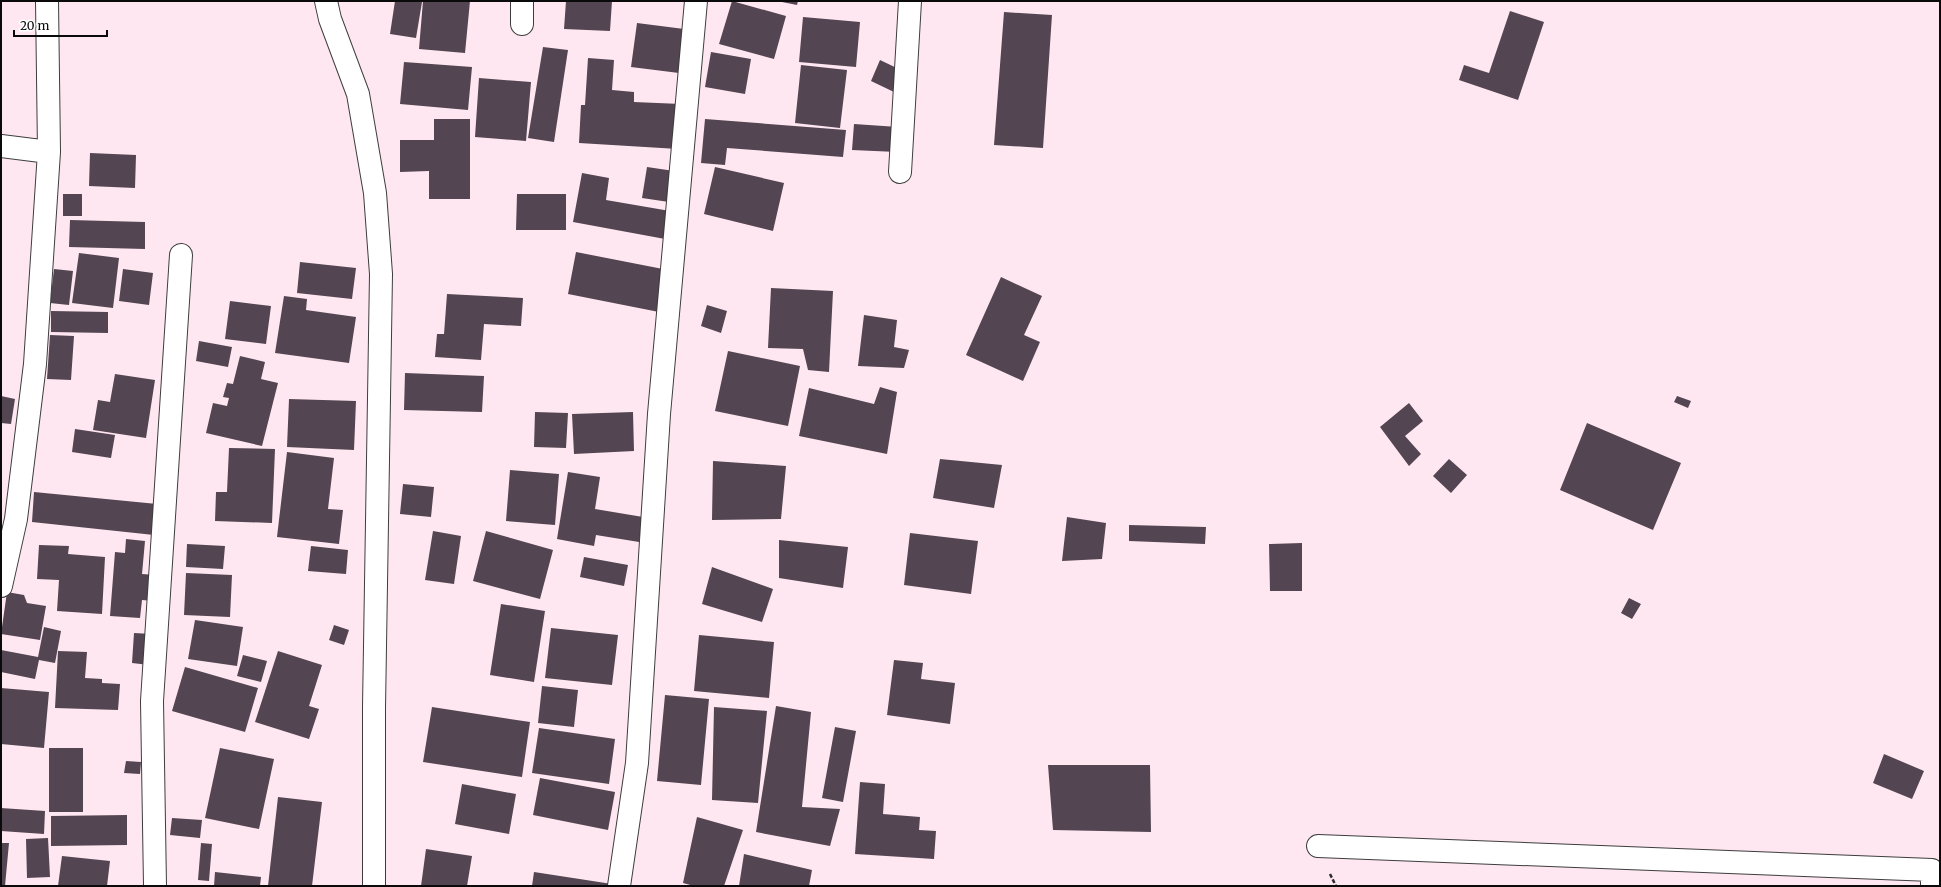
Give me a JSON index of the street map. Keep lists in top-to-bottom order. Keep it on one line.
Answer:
{"scale_bar":"20 m"}
